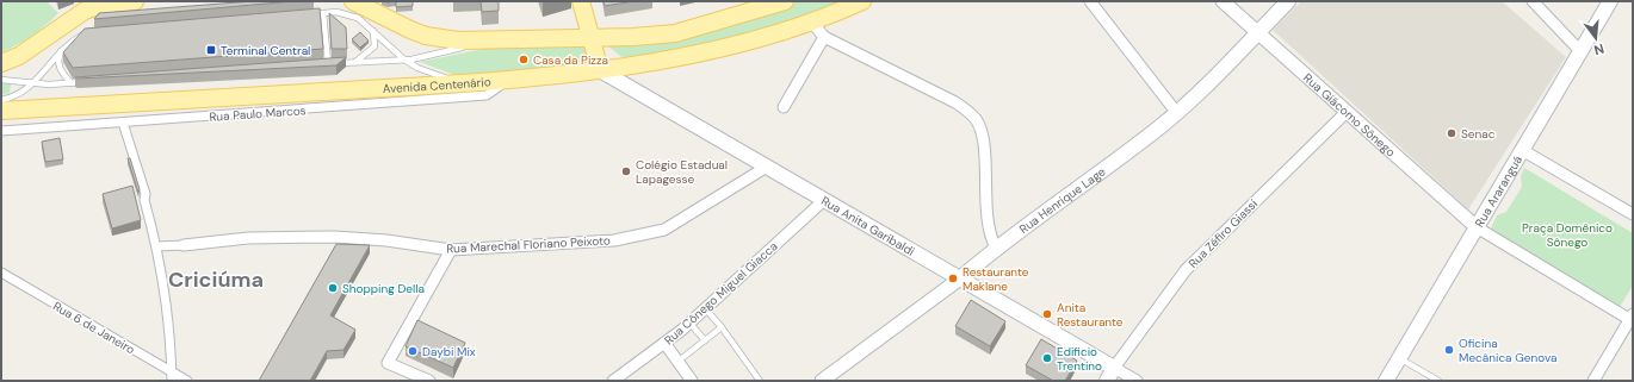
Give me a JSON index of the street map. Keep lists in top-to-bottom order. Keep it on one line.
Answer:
{"streets":{"main road":["Avenida Centenário","Rua Araranguá","Rua Henrique Lage","Rua Anita Garibaldi"],"street":["Rua Paulo Marcos","Rua Giácomo Sônego","Rua Zéfiro Giassi","Rua Marechal Floriano Peixoto","Rua Cônego Miguel Giacca","Rua 6 de Janeiro"]},"crossings":[["Avenida Centenário","Rua Paulo Marcos"],["Avenida Centenário","Rua Anita Garibaldi"],["Rua Giácomo Sônego","Rua Araranguá"],["Rua Giácomo Sônego","Rua Henrique Lage"],["Rua Giácomo Sônego","Rua Zéfiro Giassi"],["Rua Henrique Lage","Rua Anita Garibaldi"],["Rua Anita Garibaldi","Rua Zéfiro Giassi"],["Rua Anita Garibaldi","Rua Marechal Floriano Peixoto"],["Rua Anita Garibaldi","Rua Cônego Miguel Giacca"]],"districts":["Criciúma"],"parks":["Praça Domênico Sônego"],"places":{"transit":["Terminal Central"],"other":["Casa da Pizza","Senac","Colégio Estadual Lapagesse","Restaurante Maklane","Shopping Della","Anita Restaurante","Oficina Mecânica Genova","Daybi Mix","Edificio Trentino"]},"north":"bottom"}
